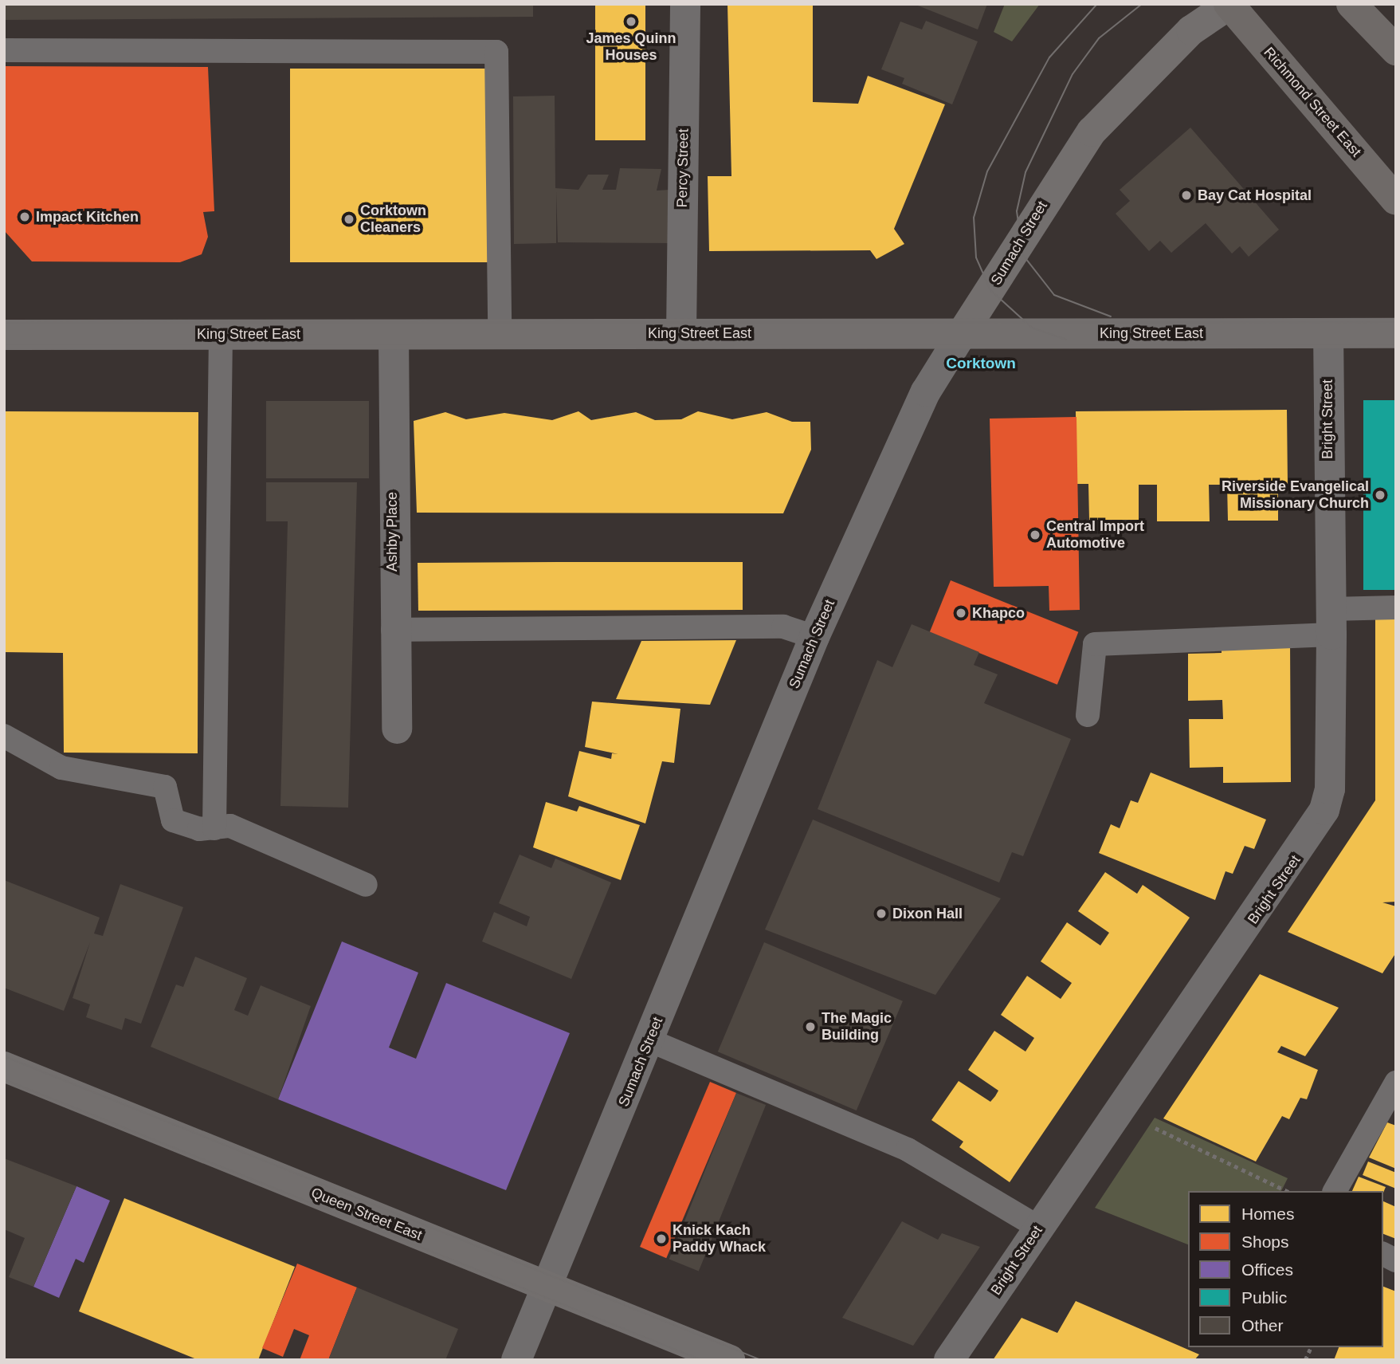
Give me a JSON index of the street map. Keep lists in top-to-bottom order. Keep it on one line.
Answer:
{"streets":{"highway":["Richmond Street East"],"main road":["Sumach Street","King Street East","Queen Street East"],"street":["Percy Street","Bright Street","Ashby Place"]},"crossings":[["Richmond Street East","Sumach Street"],["Percy Street","King Street East"],["Sumach Street","King Street East"],["Sumach Street","Queen Street East"],["King Street East","Bright Street"],["King Street East","Ashby Place"]],"districts":["Corktown"],"places":["James Quinn Houses","Bay Cat Hospital","Impact Kitchen","Corktown Cleaners","Riverside Evangelical Missionary Church","Central Import Automotive","Khapco","Dixon Hall","The Magic Building","Knick Kach Paddy Whack"],"legend":["Homes","Shops","Offices","Public","Other"]}
